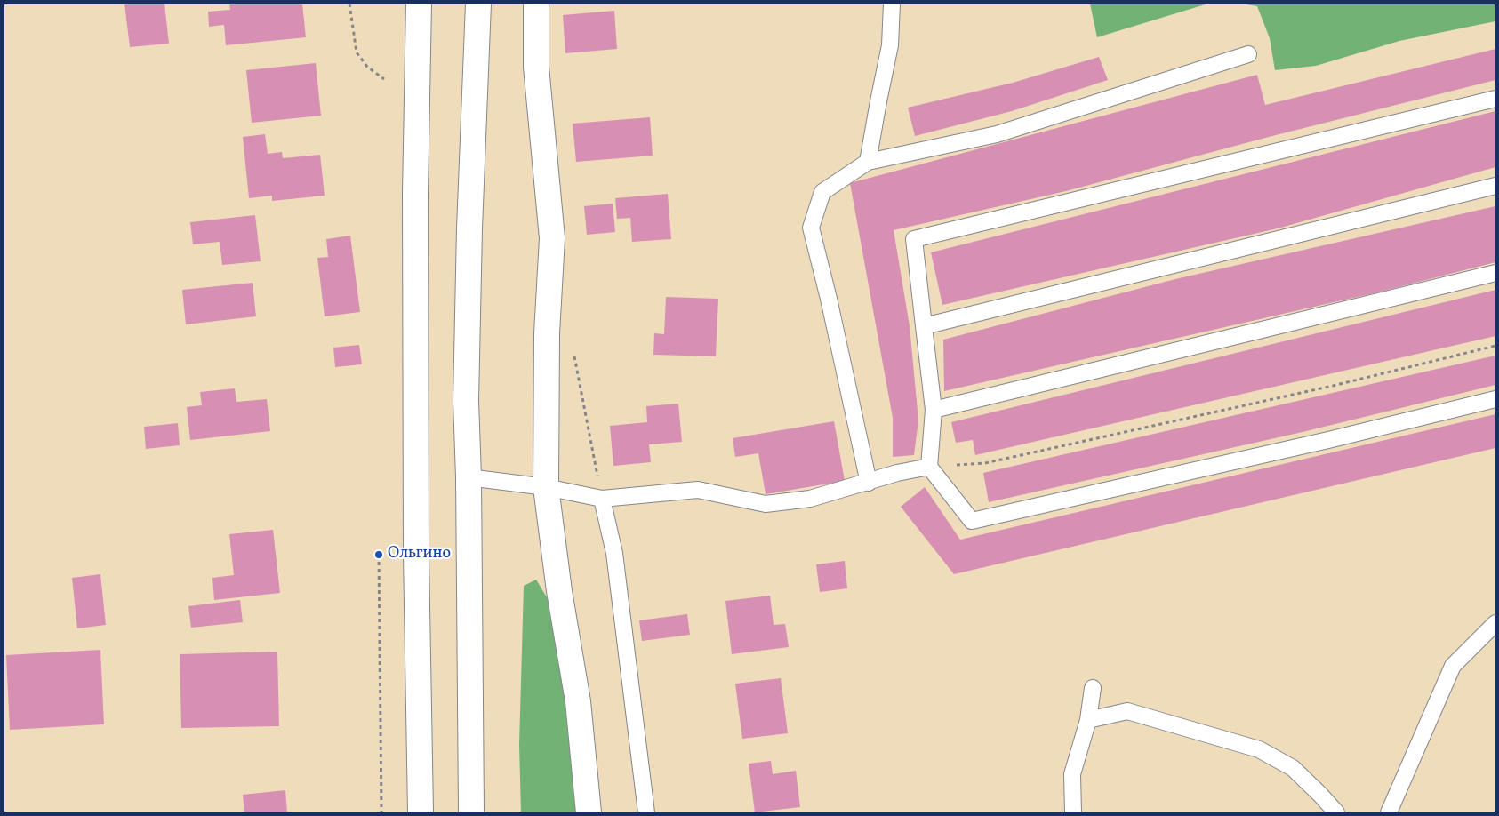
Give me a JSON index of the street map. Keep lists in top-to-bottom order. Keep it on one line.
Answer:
{"places":["Ольгино"]}
